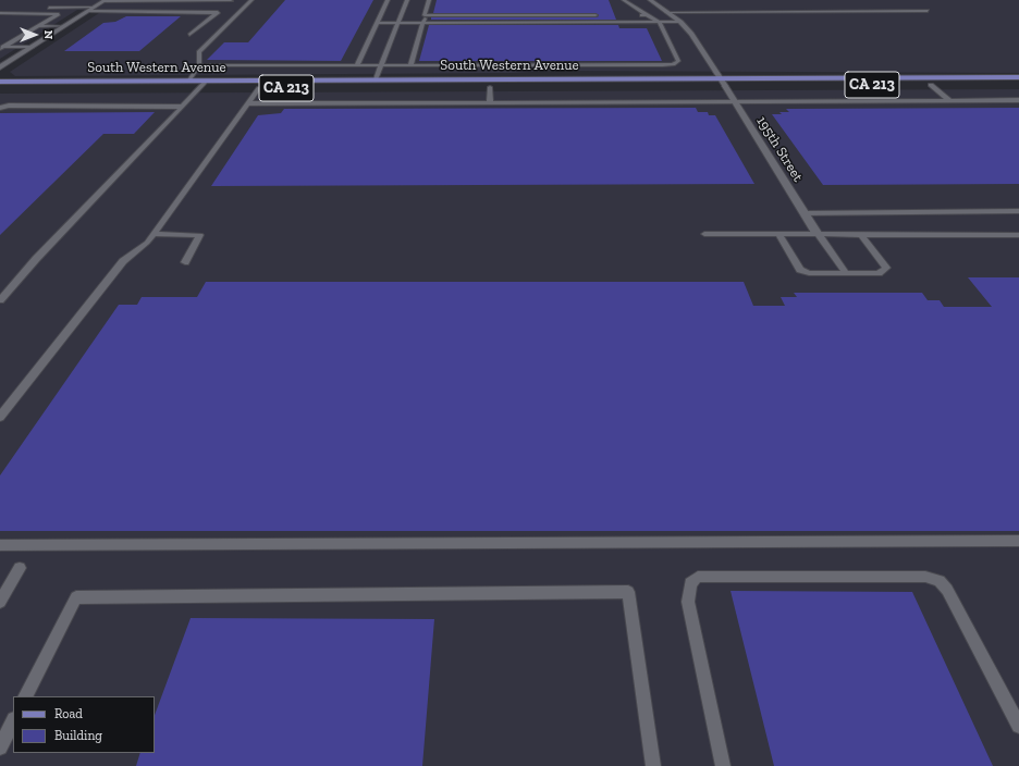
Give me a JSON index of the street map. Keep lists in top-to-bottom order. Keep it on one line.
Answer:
{"streets":{"main road":["South Western Avenue","CA 213"],"street":["195th Street"]},"crossings":[["South Western Avenue","195th Street"]],"legend":["Road","Building"],"north":"right"}
